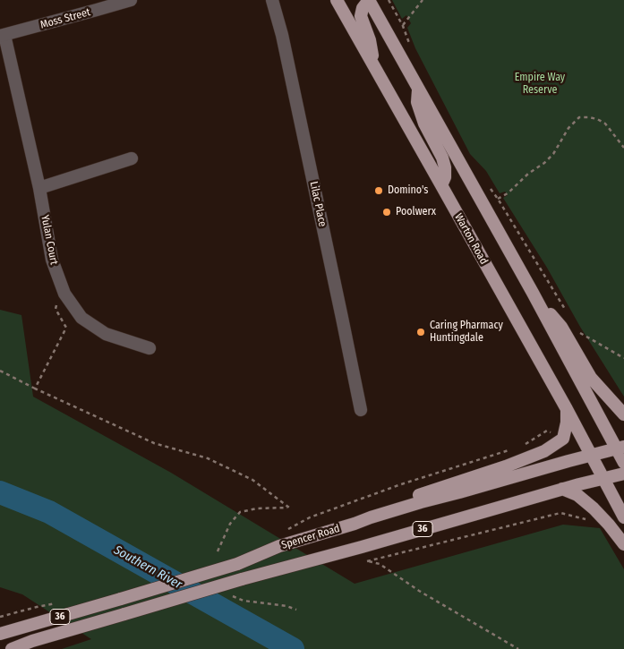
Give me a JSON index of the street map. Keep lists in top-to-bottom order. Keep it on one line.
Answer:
{"streets":{"main road":["Warton Road","36","Spencer Road"],"street":["Moss Street","Lilac Place","Yulan Court"]},"crossings":[["Moss Street","Yulan Court"],["Warton Road","Spencer Road"]],"water":["Southern River"],"parks":["Empire Way Reserve"],"places":["Domino's","Poolwerx","Caring Pharmacy Huntingdale"]}
